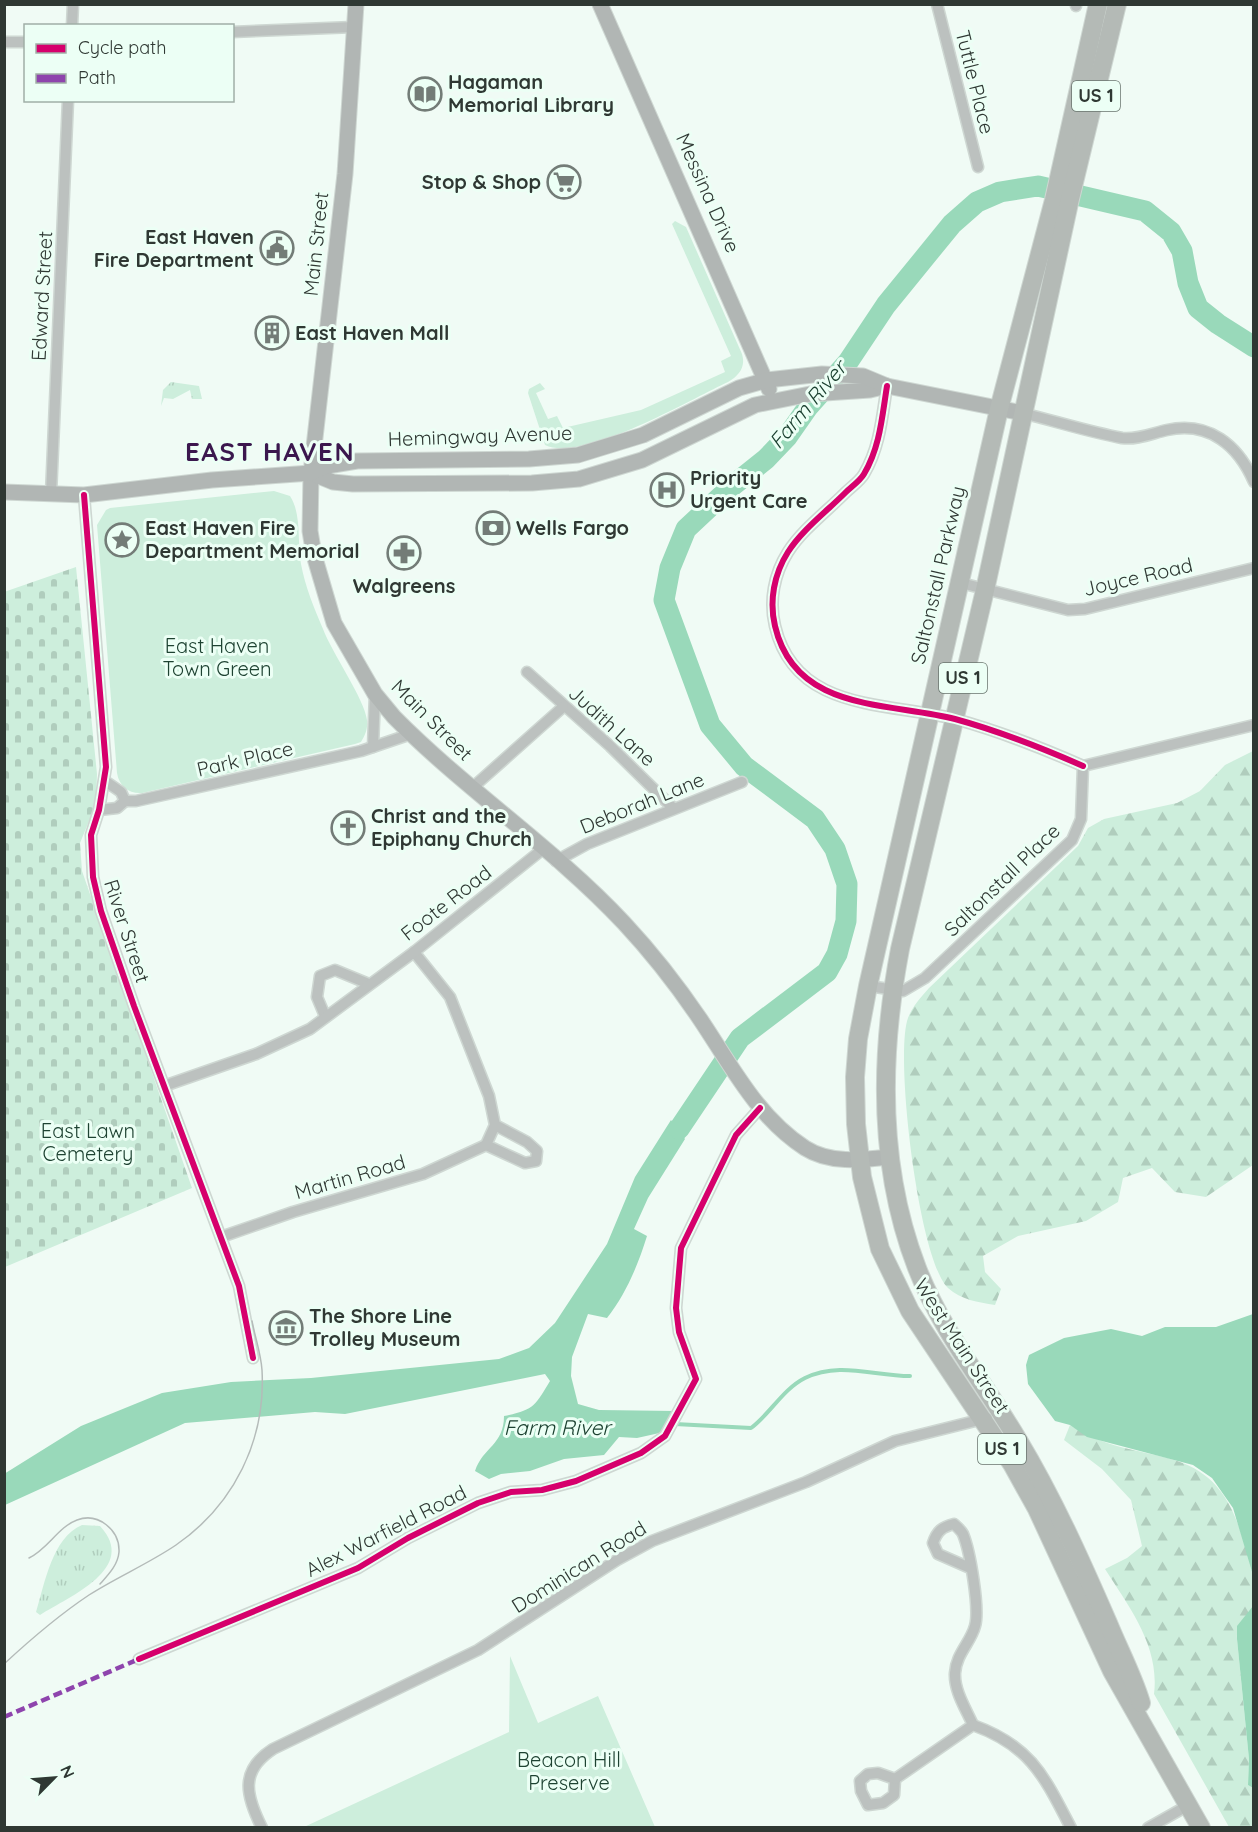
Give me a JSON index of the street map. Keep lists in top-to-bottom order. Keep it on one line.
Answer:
{"streets":{"main road":["US 1","Messina Drive","Main Street","Hemingway Avenue","Saltonstall Parkway","West Main Street"],"street":["Tuttle Place","Edward Street","Joyce Road","Judith Lane","Park Place","Deborah Lane","Saltonstall Place","Foote Road","River Street","Martin Road","Alex Warfield Road","Dominican Road"]},"crossings":[["Messina Drive","Hemingway Avenue"],["Main Street","Hemingway Avenue"],["Main Street","Saltonstall Parkway"],["Main Street","Park Place"],["Main Street","Deborah Lane"],["Main Street","Foote Road"],["Main Street","West Main Street"],["Main Street","Alex Warfield Road"],["Edward Street","Hemingway Avenue"],["Hemingway Avenue","Saltonstall Parkway"],["Hemingway Avenue","River Street"],["Saltonstall Parkway","Joyce Road"],["Saltonstall Parkway","Saltonstall Place"],["Saltonstall Parkway","West Main Street"],["Judith Lane","Deborah Lane"],["Park Place","River Street"],["Foote Road","River Street"],["River Street","Martin Road"],["West Main Street","Dominican Road"]],"districts":["EAST HAVEN"],"water":["Farm River"],"parks":["East Haven Town Green","East Lawn Cemetery","Beacon Hill Preserve"],"places":{"library":["Hagaman Memorial Library"],"supermarket":["Stop & Shop"],"public building":["East Haven Fire Department"],"building":["East Haven Mall"],"hospital":["Priority Urgent Care"],"bank":["Wells Fargo"],"place":["East Haven Fire Department Memorial"],"pharmacy":["Walgreens"],"church":["Christ and the Epiphany Church"],"museum":["The Shore Line Trolley Museum"]},"legend":["Cycle path","Path"],"north":"top right"}
